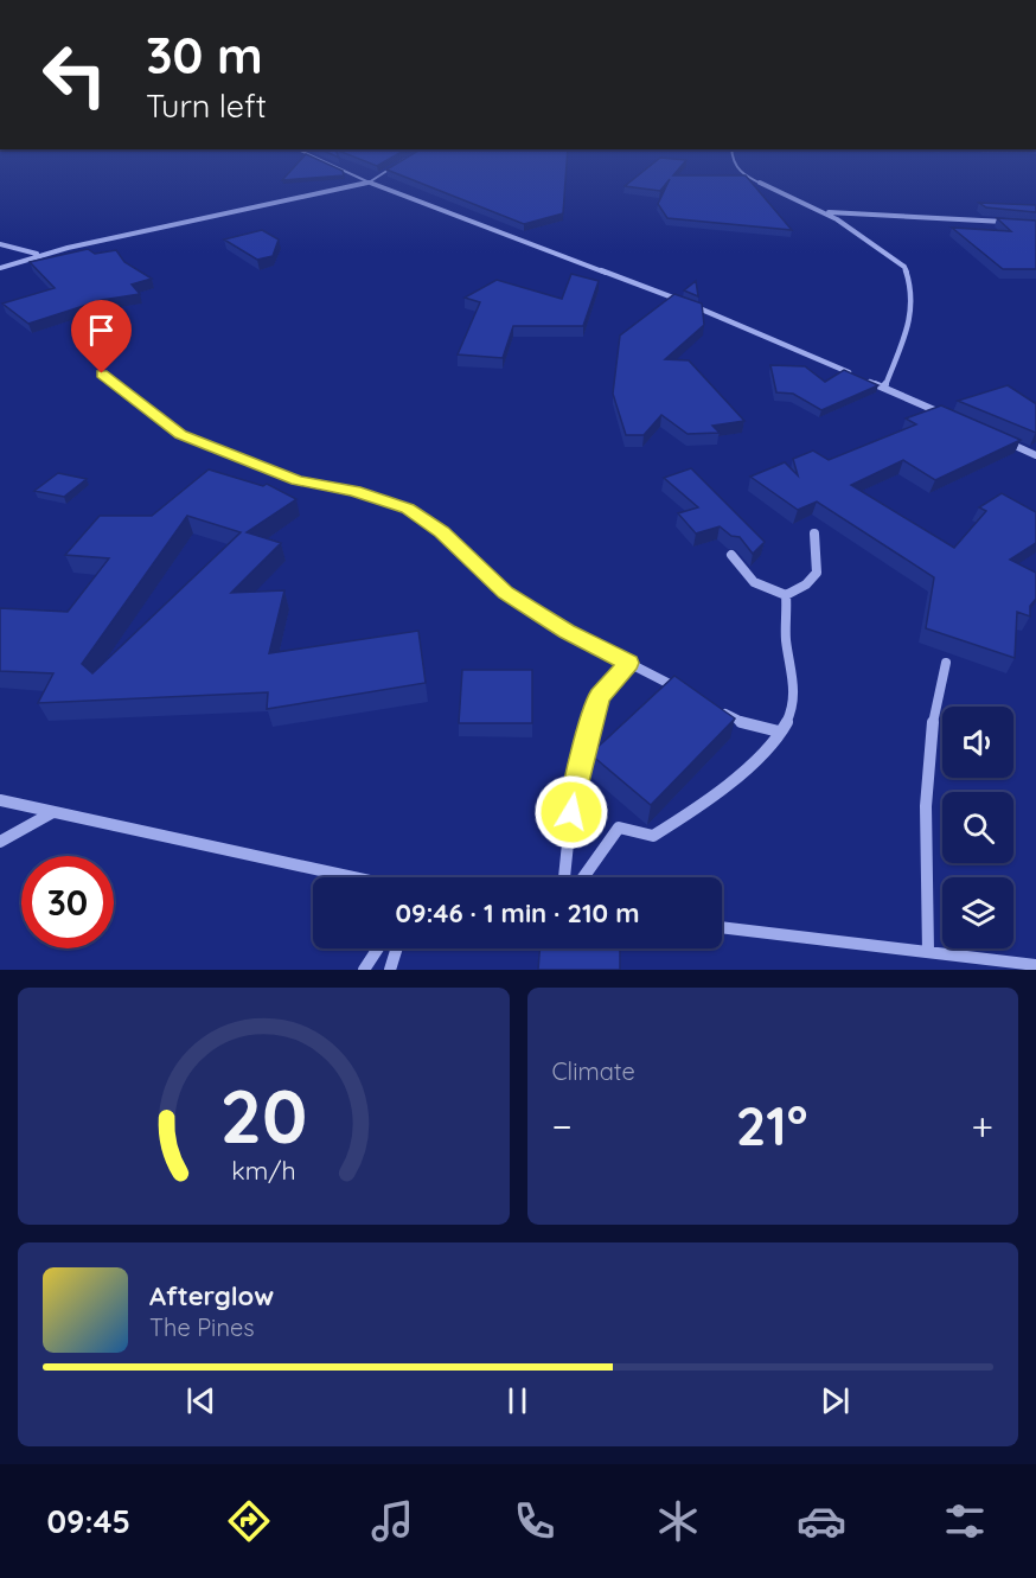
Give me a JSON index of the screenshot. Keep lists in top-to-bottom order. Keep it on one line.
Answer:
{"page":{"turn":["30 m","Turn left"],"limit":"30","trip":"09:46 · 1 min · 210 m","tile":"Climate","heat":["−","21°","+"],"song":["Afterglow","The Pines"],"tabs":"09:45","gauge":["20","km/h"]}}
